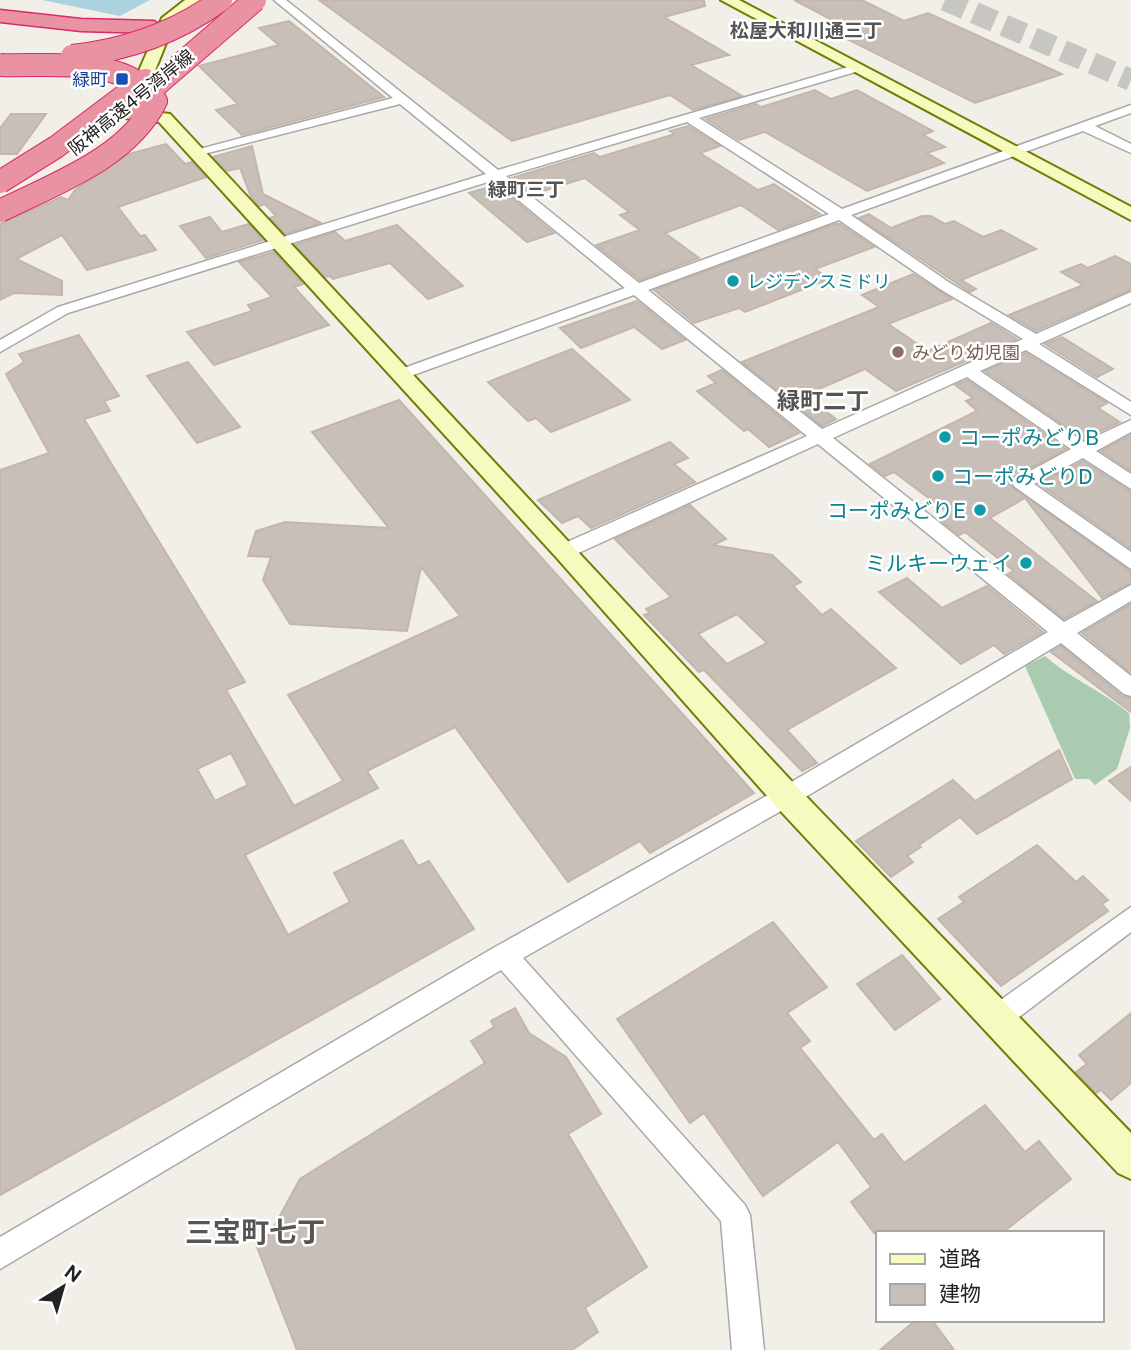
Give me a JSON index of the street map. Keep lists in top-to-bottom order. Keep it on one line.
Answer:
{"streets":{"highway":["阪神高速4号湾岸線"]},"districts":["松屋大和川通三丁","緑町三丁","緑町二丁","三宝町七丁"],"places":{"transit":["緑町"],"other":["レジデンスミドリ","みどり幼児園","コーポみどりB","コーポみどりD","コーポみどりE","ミルキーウェイ"]},"legend":["道路","建物"],"north":"top right"}
